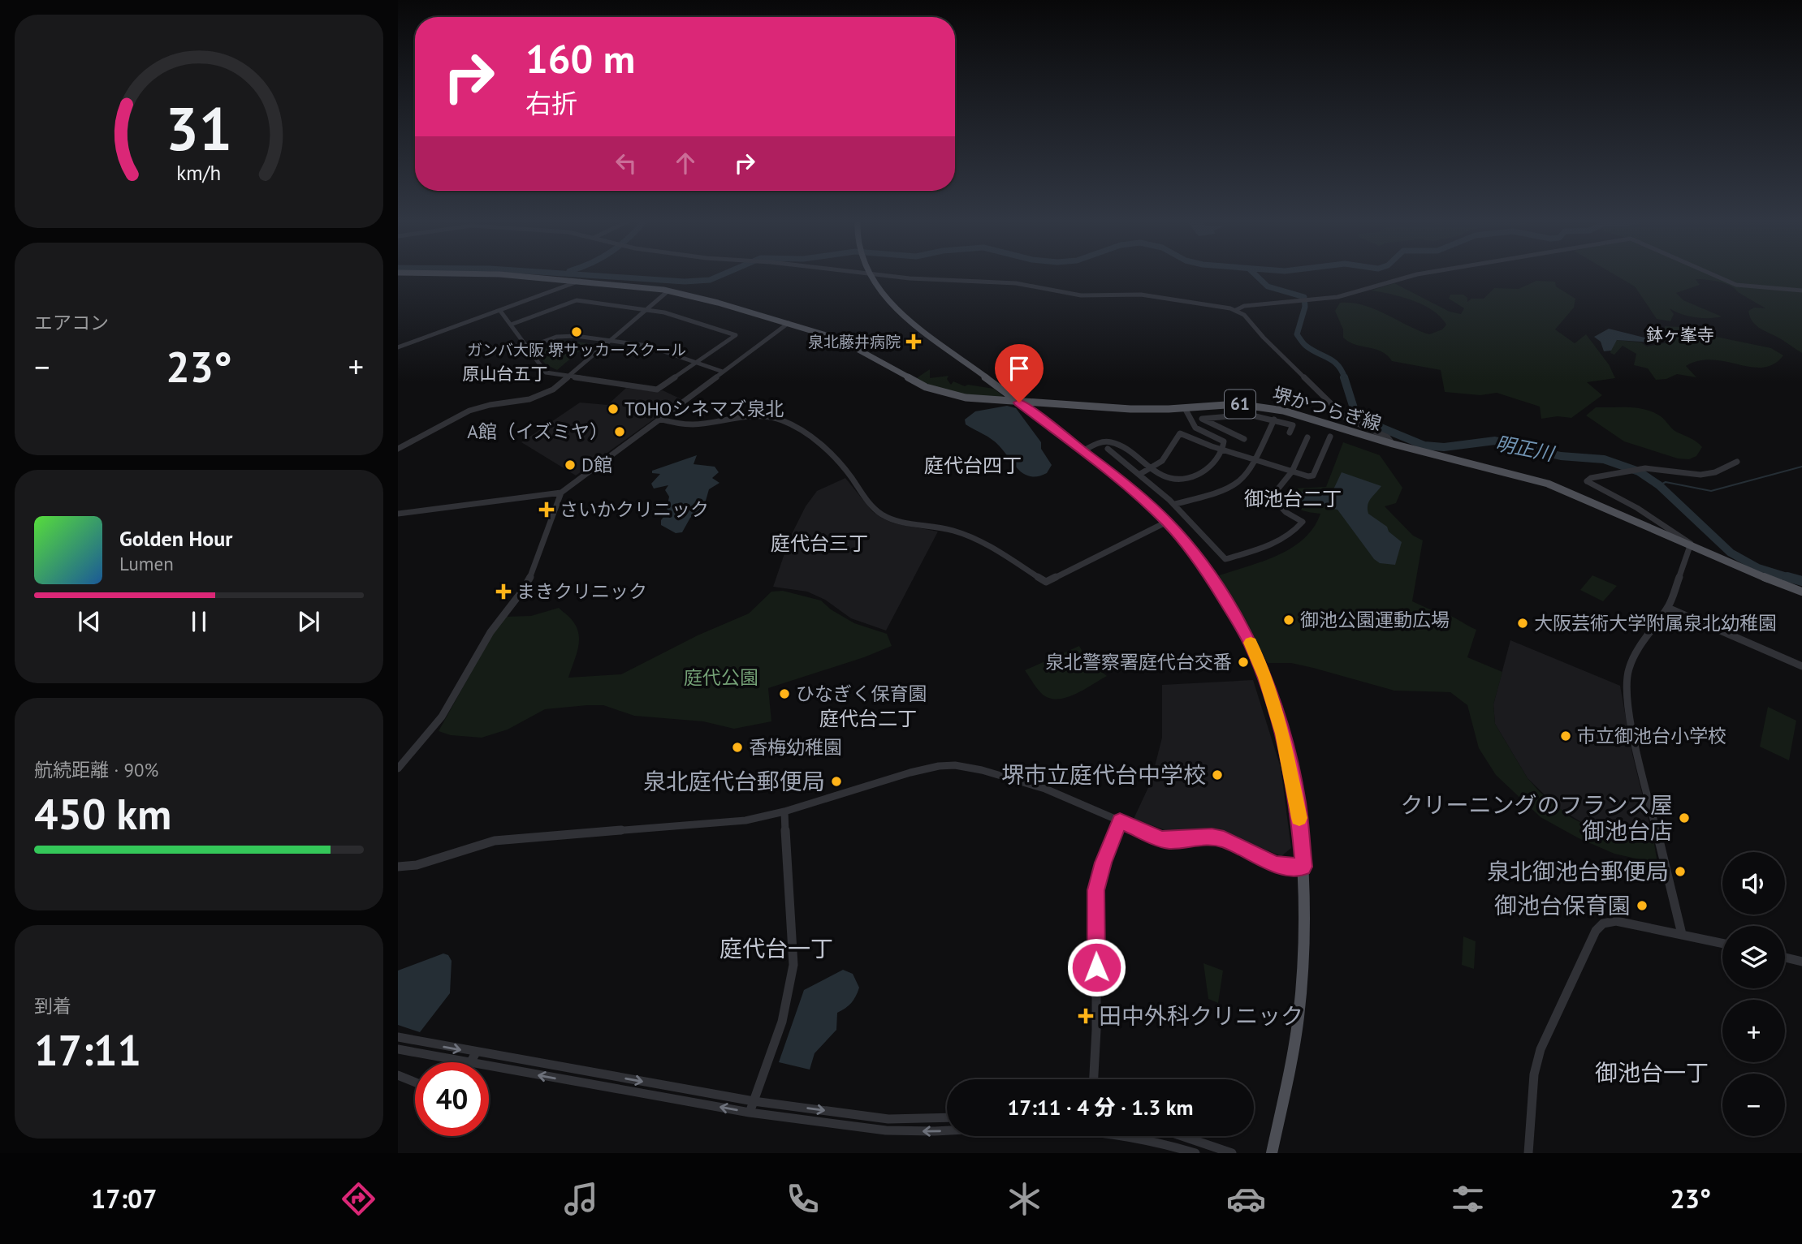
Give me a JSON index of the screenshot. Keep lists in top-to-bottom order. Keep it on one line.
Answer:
{"streets":{"main road":["61","堺かつらぎ線"]},"districts":["鉢ヶ峯寺","原山台五丁","庭代台四丁","御池台二丁","庭代台三丁","庭代台二丁","庭代台一丁","御池台一丁"],"water":["明正川"],"parks":["庭代公園"],"places":{"other":["ガンバ大阪 堺サッカースクール","TOHOシネマズ泉北","A館（イズミヤ）","D館","御池公園運動広場","大阪芸術大学附属泉北幼稚園","泉北警察署庭代台交番","ひなぎく保育園","市立御池台小学校","香梅幼稚園","堺市立庭代台中学校","泉北庭代台郵便局","クリーニングのフランス屋 御池台店","泉北御池台郵便局","御池台保育園"],"health":["泉北藤井病院","さいかクリニック","まきクリニック","田中外科クリニック"]},"page":{"turn":["160 m","右折"],"tile":["エアコン",["航続距離 · 90%","450 km"],["到着","17:11"]],"heat":["−","23°","+"],"song":["Golden Hour","Lumen"],"map_buttons":["+","−"],"limit":"40","trip":"17:11 · 4 分 · 1.3 km","tabs":["17:07","23°"],"gauge":["31","km/h"]}}
